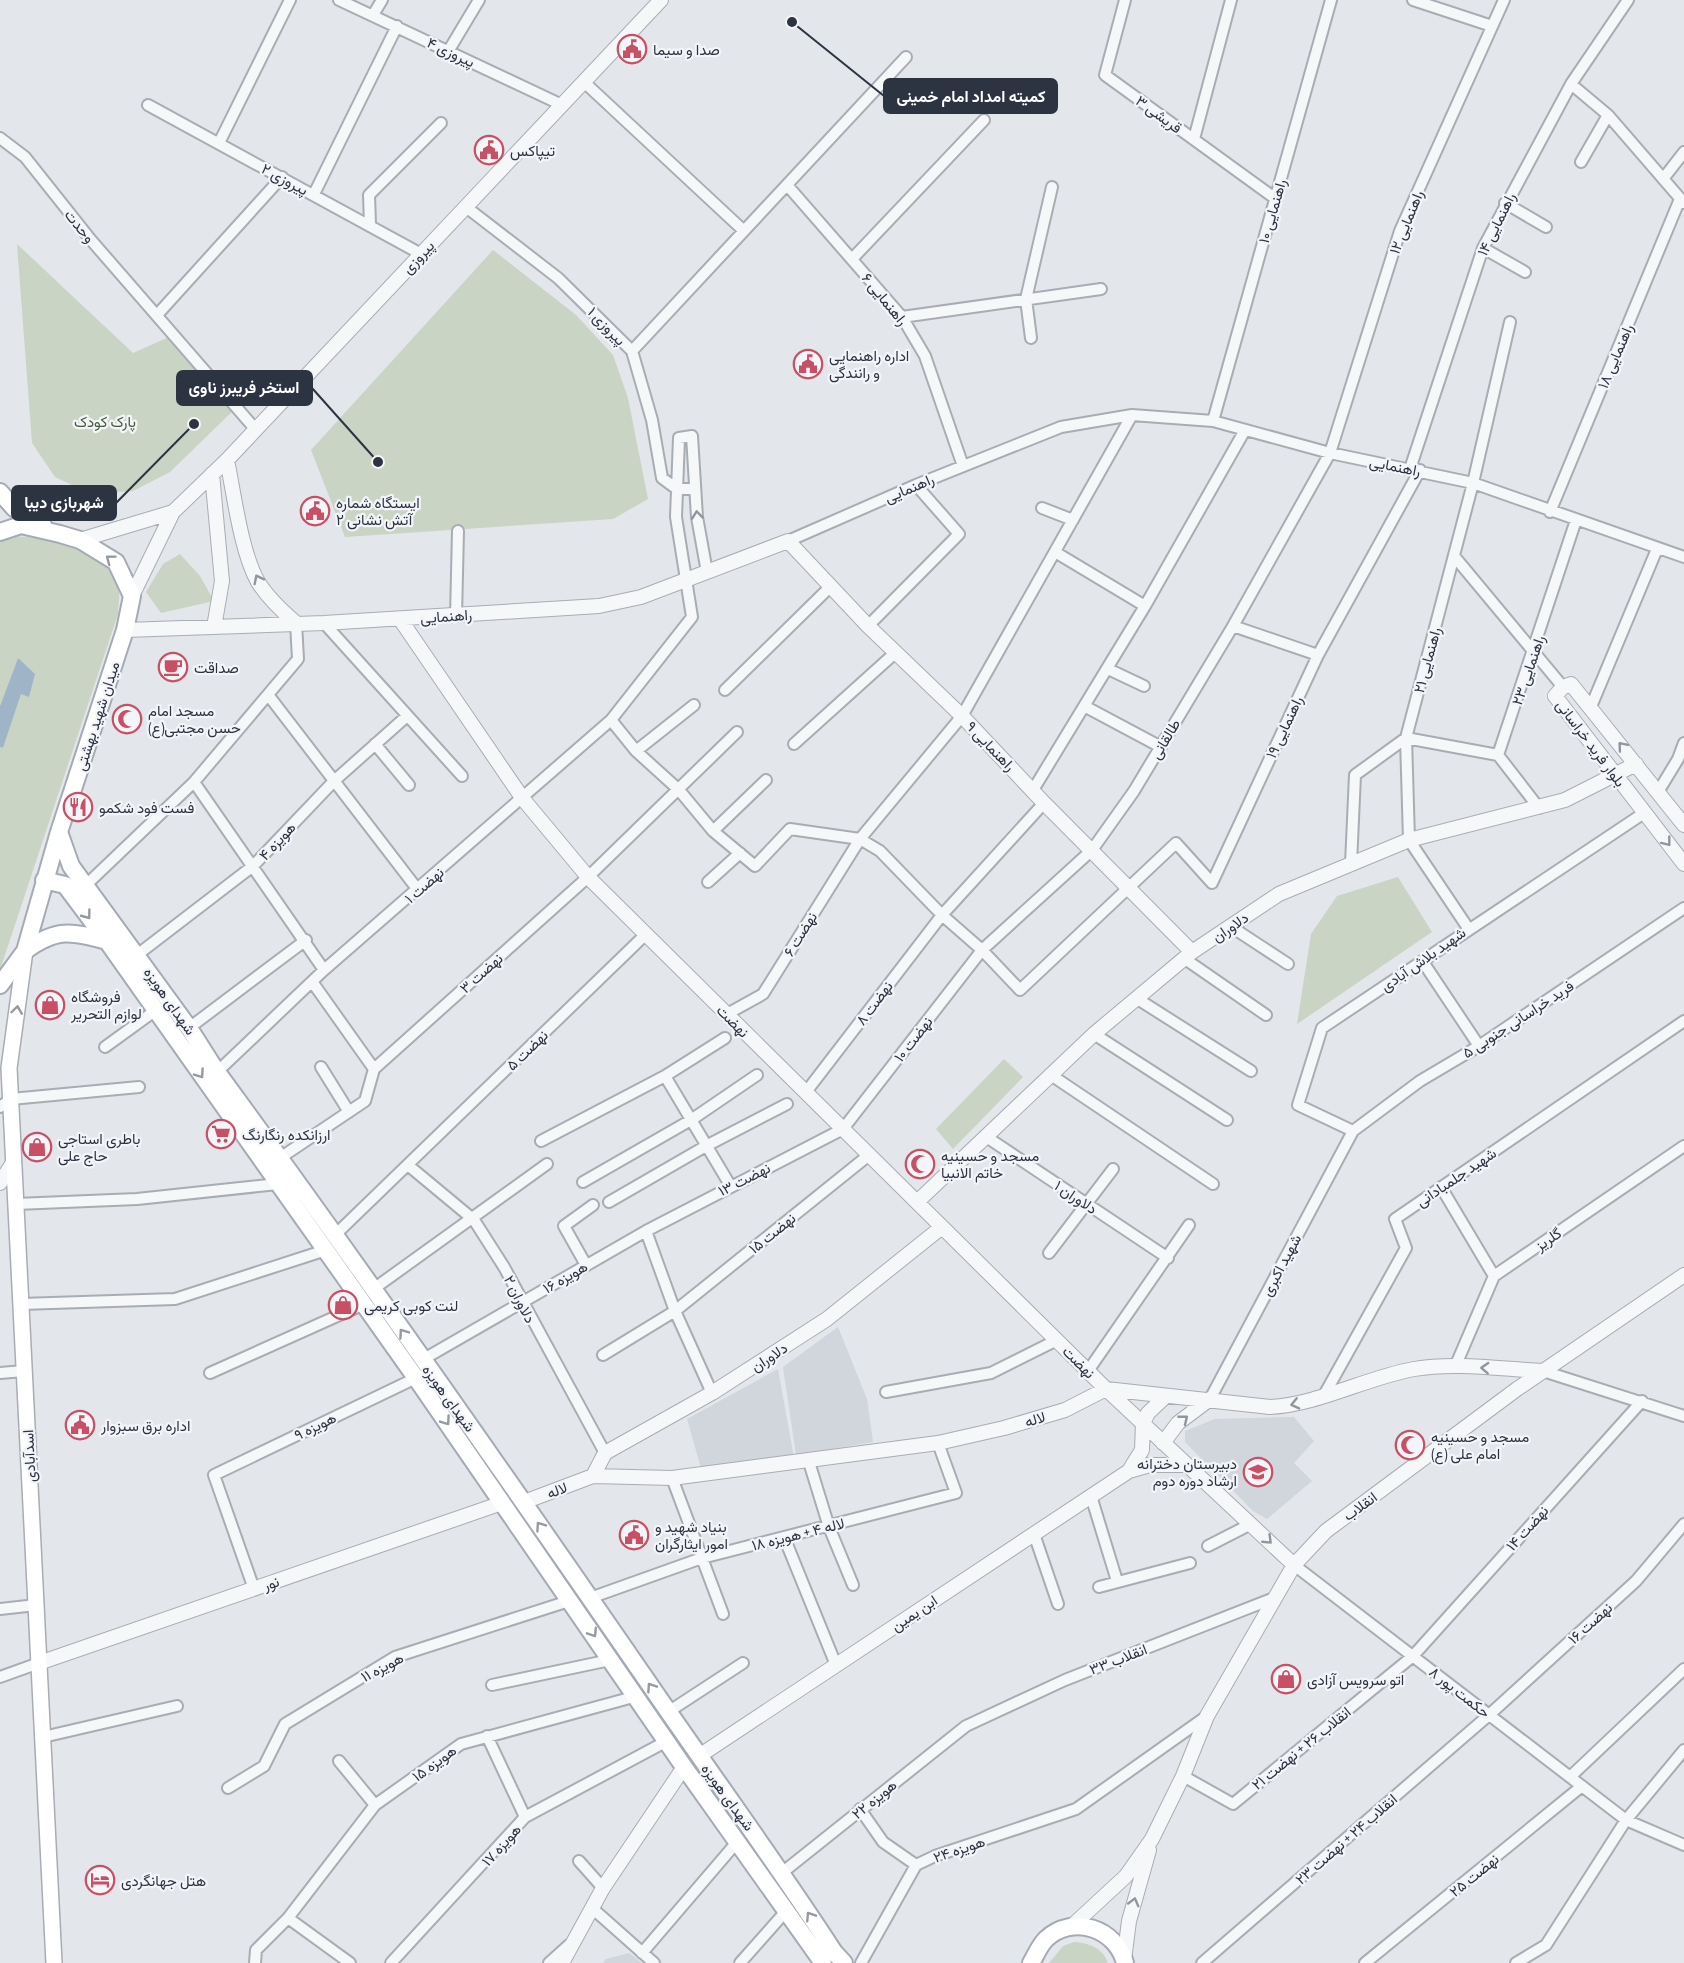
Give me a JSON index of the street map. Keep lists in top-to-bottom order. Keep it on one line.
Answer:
{"streets":{"main road":["میدان شهید بهشتی","شهدای هویزه","اسدآبادی"],"street":["پیروزی ۴","قریشی ۳","پیروزی ۲","راهنمایی ۱۰","راهنمایی ۱۲","راهنمایی ۱۴","وحدت","پیروزی","راهنمایی ۶","پیروزی ۱","راهنمایی ۱۸","راهنمایی","راهنمایی ۲۱","راهنمایی ۲۳","راهنمایی ۱۹","طالقانی","بلوار فرید خراسانی","راهنمایی ۹","هویزه ۴","نهضت ۱","دلاوران","نهضت ۶","شهید بلاش آبادی","نهضت ۳","نهضت ۸","فرید خراسانی جنوبی ۵","نهضت","نهضت ۱۰","نهضت ۵","شهید جلمبادانی","نهضت ۱۳","دلاوران ۱","نهضت ۱۵","گلریز","شهید اکبری","هویزه ۱۶","دلاوران ۲","لاله","هویزه ۹","انقلاب","نهضت ۱۴","لاله ۴ + هویزه ۱۸","نور","ابن یمین","نهضت ۱۶","انقلاب ۳۳","هویزه ۱۱","حکمت پور ۸","انقلاب ۲۶ + نهضت ۲۱","هویزه ۱۵","هویزه ۲۲","انقلاب ۲۴ + نهضت ۲۳","هویزه ۱۷","هویزه ۲۴","نهضت ۲۵"]},"crossings":[["پیروزی ۴","پیروزی"],["قریشی ۳","راهنمایی ۱۰"],["پیروزی ۲","پیروزی"],["راهنمایی ۱۰","راهنمایی"],["راهنمایی ۱۲","راهنمایی"],["راهنمایی ۱۲","طالقانی"],["راهنمایی ۱۴","راهنمایی"],["راهنمایی ۱۴","راهنمایی ۱۹"],["وحدت","پیروزی"],["پیروزی","پیروزی ۱"],["راهنمایی ۶","راهنمایی"],["راهنمایی ۱۸","راهنمایی"],["راهنمایی","راهنمایی ۲۱"],["راهنمایی","راهنمایی ۲۳"],["راهنمایی","میدان شهید بهشتی"],["راهنمایی","راهنمایی ۱۹"],["راهنمایی","راهنمایی ۹"],["راهنمایی","نهضت ۱"],["راهنمایی","نهضت ۶"],["راهنمایی","نهضت"],["راهنمایی ۲۱","دلاوران"],["میدان شهید بهشتی","شهدای هویزه"],["میدان شهید بهشتی","اسدآبادی"],["راهنمایی ۱۹","راهنمایی ۹"],["طالقانی","راهنمایی ۹"],["طالقانی","نهضت ۱۰"],["بلوار فرید خراسانی","دلاوران"],["بلوار فرید خراسانی","شهید بلاش آبادی"],["راهنمایی ۹","دلاوران"],["راهنمایی ۹","نهضت ۶"],["راهنمایی ۹","نهضت ۸"],["هویزه ۴","شهدای هویزه"],["نهضت ۱","شهدای هویزه"],["نهضت ۱","نهضت"],["دلاوران","نهضت"],["دلاوران","دلاوران ۱"],["دلاوران","دلاوران ۲"],["نهضت ۶","نهضت"],["شهید بلاش آبادی","فرید خراسانی جنوبی ۵"],["شهید بلاش آبادی","شهید اکبری"],["نهضت ۳","نهضت"],["شهدای هویزه","نهضت ۵"],["شهدای هویزه","هویزه ۱۶"],["شهدای هویزه","لاله"],["شهدای هویزه","هویزه ۹"],["شهدای هویزه","لاله ۴ + هویزه ۱۸"],["شهدای هویزه","نور"],["شهدای هویزه","ابن یمین"],["شهدای هویزه","هویزه ۱۱"],["شهدای هویزه","هویزه ۱۵"],["شهدای هویزه","هویزه ۲۲"],["شهدای هویزه","هویزه ۱۷"],["نهضت ۸","نهضت"],["فرید خراسانی جنوبی ۵","شهید اکبری"],["نهضت","نهضت ۱۰"],["نهضت","نهضت ۵"],["نهضت","نهضت ۱۳"],["نهضت","نهضت ۱۵"],["نهضت","لاله"],["نهضت","انقلاب"],["نهضت","حکمت پور ۸"],["نهضت ۱۰","نهضت ۱۳"],["نهضت ۵","دلاوران ۲"],["نهضت ۱۳","هویزه ۱۶"],["هویزه ۱۶","دلاوران ۲"],["لاله","لاله ۴ + هویزه ۱۸"],["هویزه ۹","نور"],["اسدآبادی","نور"],["انقلاب","انقلاب ۳۳"],["انقلاب","حکمت پور ۸"],["انقلاب","انقلاب ۲۶ + نهضت ۲۱"],["انقلاب","هویزه ۲۴"],["نهضت ۱۴","حکمت پور ۸"],["نهضت ۱۴","انقلاب ۲۶ + نهضت ۲۱"],["نهضت ۱۶","حکمت پور ۸"],["نهضت ۱۶","انقلاب ۲۴ + نهضت ۲۳"],["انقلاب ۳۳","هویزه ۲۲"],["حکمت پور ۸","انقلاب ۲۶ + نهضت ۲۱"],["حکمت پور ۸","انقلاب ۲۴ + نهضت ۲۳"],["حکمت پور ۸","نهضت ۲۵"]],"parks":["پارک کودک"],"places":{"other":["کمیته امداد امام خمینی","شهربازی دیبا","استخر فریبرز ناوی"],"public building":["صدا و سیما","تیپاکس","اداره راهنمایی و رانندگی","ایستگاه شماره ۲ آتش نشانی","اداره برق سبزوار","بنیاد شهید و امور ایثارگران"],"cafe":["صداقت"],"mosque":["مسجد امام حسن مجتبی(ع)","مسجد و حسینیه خاتم الانبیا","مسجد و حسینیه امام علی (ع)"],"restaurant":["فست فود شکمو"],"shop":["فروشگاه لوازم التحریر","باطری استاجی حاج علی","لنت کوبی کریمی","اتو سرويس آزادی"],"supermarket":["ارزانکده رنگارنگ"],"school or university":["دبیرستان دخترانه ارشاد دوره دوم"],"hotel":["هتل جهانگردی"]}}
